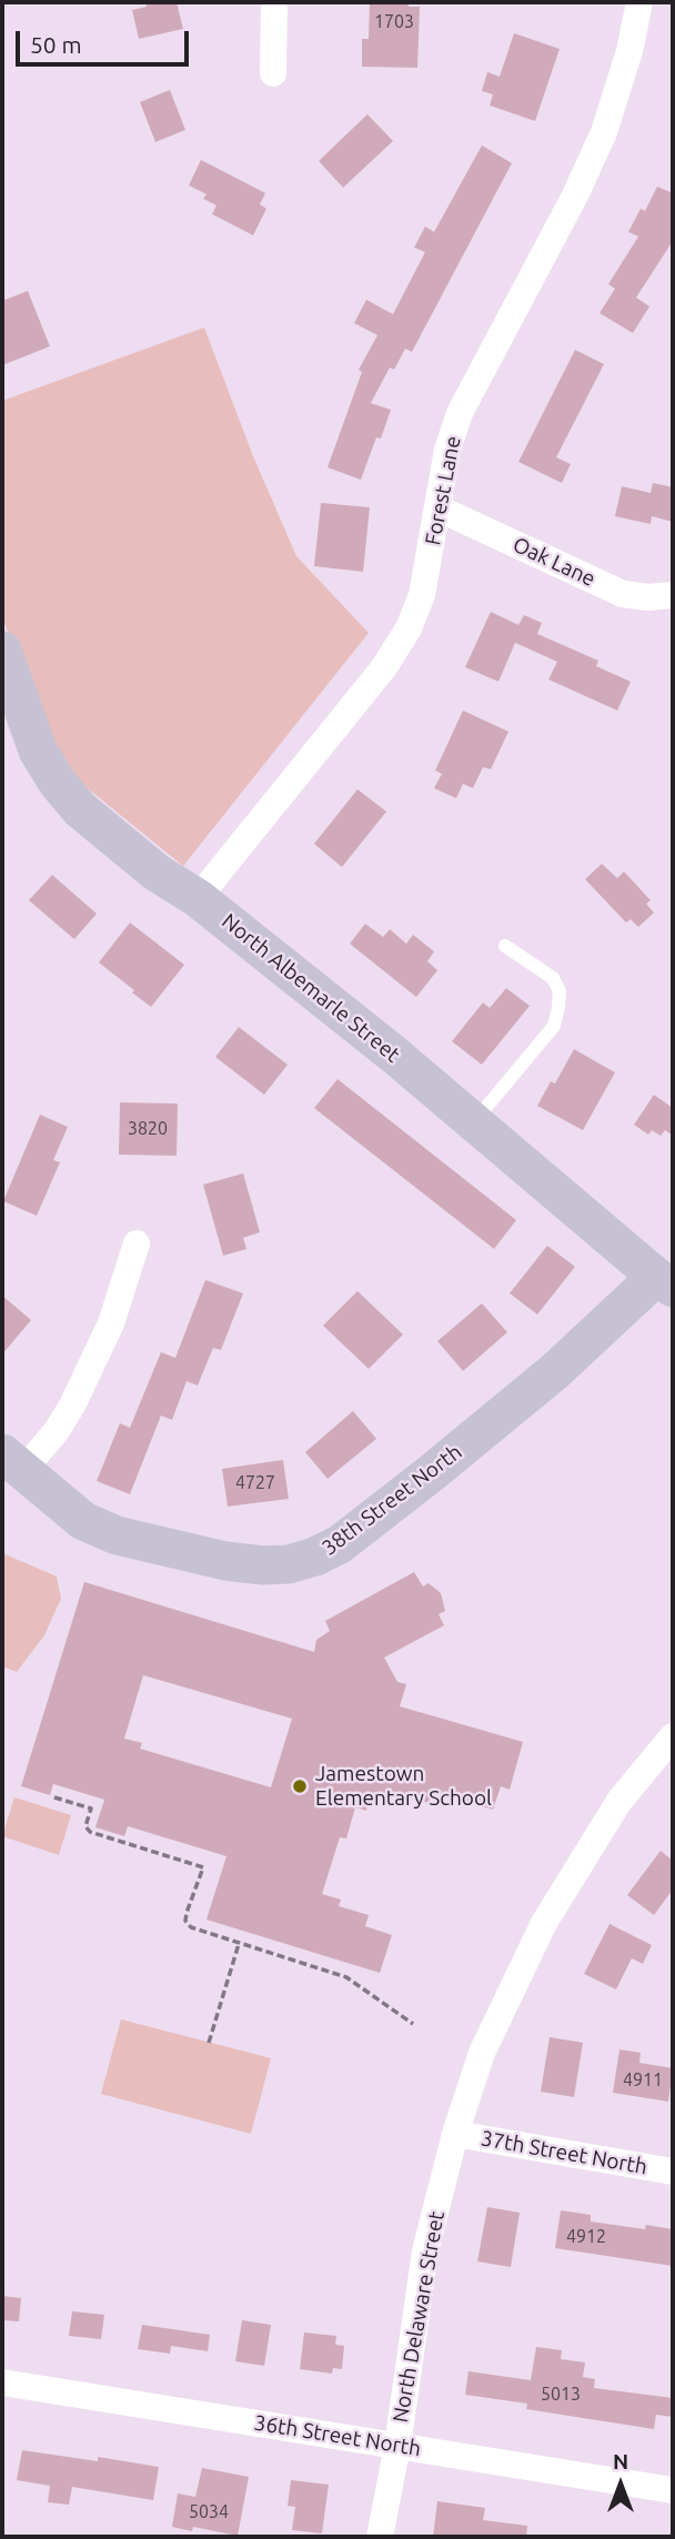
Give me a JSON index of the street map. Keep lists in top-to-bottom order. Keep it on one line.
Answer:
{"streets":{"street":["Forest Lane","Oak Lane","North Albemarle Street","38th Street North","37th Street North","North Delaware Street","36th Street North"]},"crossings":[["Forest Lane","Oak Lane"],["Forest Lane","North Albemarle Street"],["North Albemarle Street","38th Street North"],["37th Street North","North Delaware Street"],["North Delaware Street","36th Street North"]],"places":["Jamestown Elementary School"],"house_numbers":["1703","3820","4727","4911","4912","5013","5034"],"scale_bar":"50 m","north":"top"}
